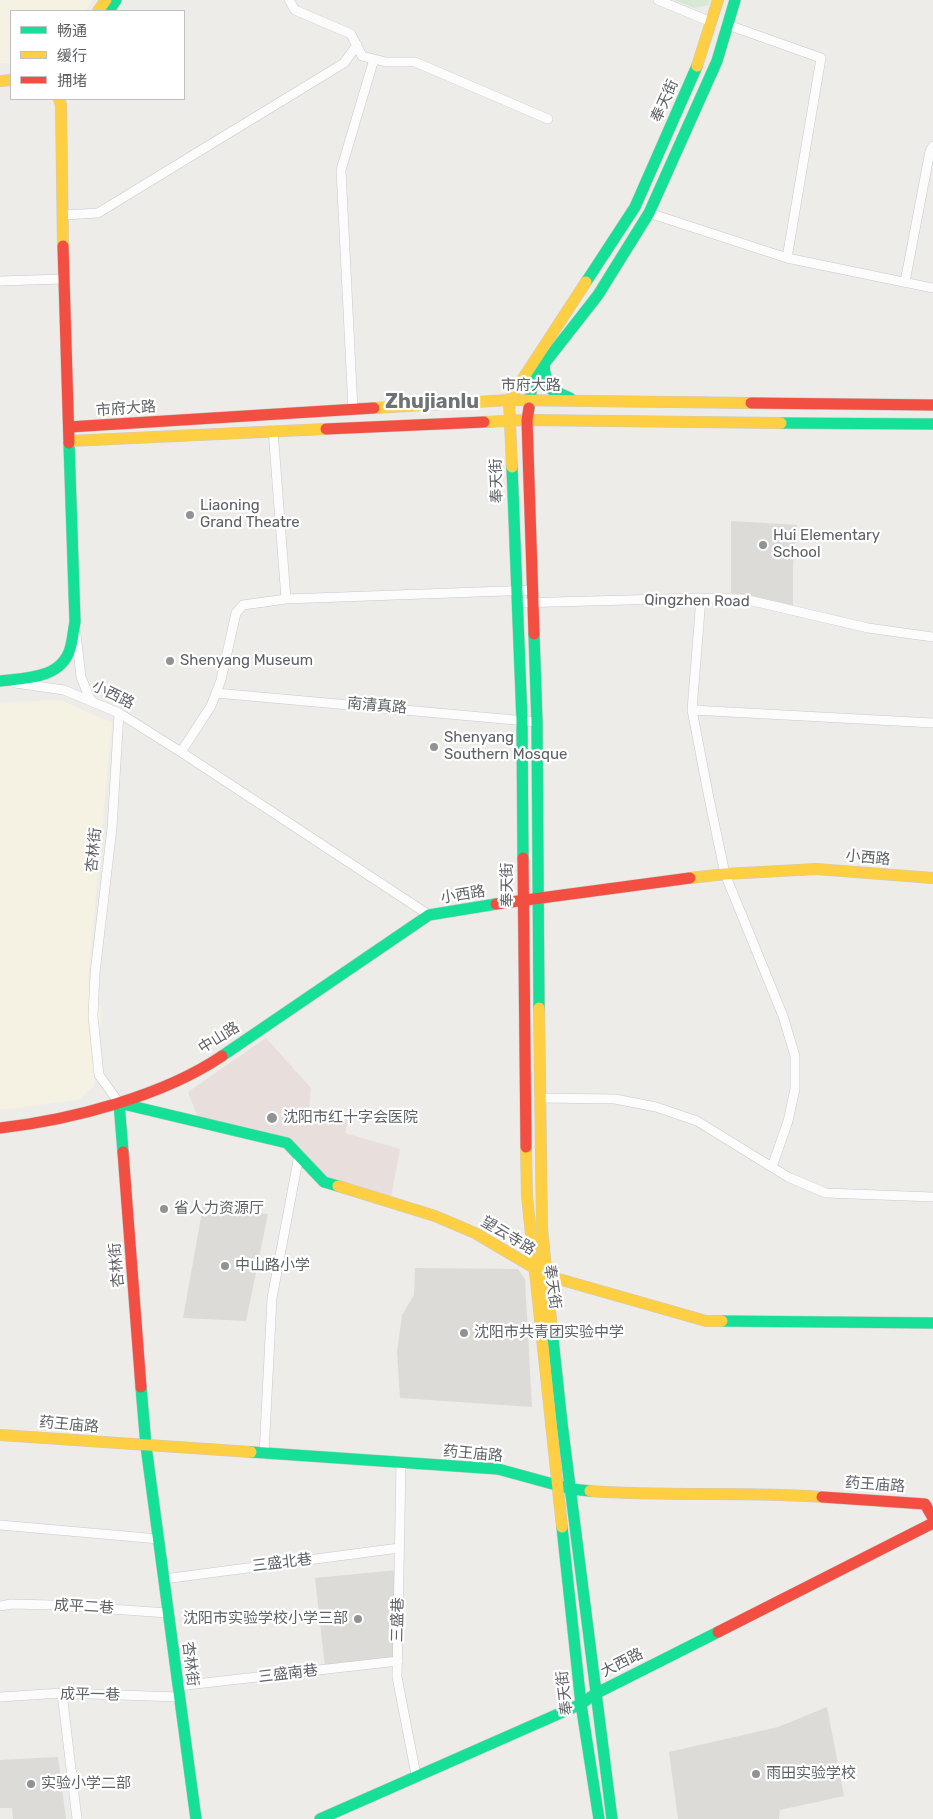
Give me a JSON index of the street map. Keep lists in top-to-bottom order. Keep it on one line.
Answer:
{"streets":{"main road":["奉天街","市府大路","小西路","杏林街","中山路","望云寺路","药王庙路","大西路"],"street":["Qingzhen Road","南清真路","三盛北巷","成平二巷","三盛巷","三盛南巷","成平一巷"]},"crossings":[["奉天街","市府大路"],["奉天街","Qingzhen Road"],["奉天街","小西路"],["奉天街","南清真路"],["奉天街","望云寺路"],["奉天街","药王庙路"],["奉天街","大西路"],["小西路","杏林街"],["小西路","中山路"],["杏林街","中山路"],["杏林街","望云寺路"],["杏林街","药王庙路"],["杏林街","三盛北巷"],["杏林街","成平二巷"],["杏林街","三盛南巷"],["杏林街","成平一巷"],["中山路","望云寺路"],["药王庙路","三盛巷"],["三盛北巷","三盛巷"],["三盛巷","大西路"],["三盛巷","三盛南巷"],["三盛南巷","成平一巷"]],"districts":["Zhujianlu"],"places":["Liaoning Grand Theatre","Hui Elementary School","Shenyang Museum","Shenyang Southern Mosque","沈阳市红十字会医院","省人力资源厅","中山路小学","沈阳市共青团实验中学","沈阳市实验学校小学三部","雨田实验学校","实验小学二部"],"legend":["畅通","缓行","拥堵"]}
